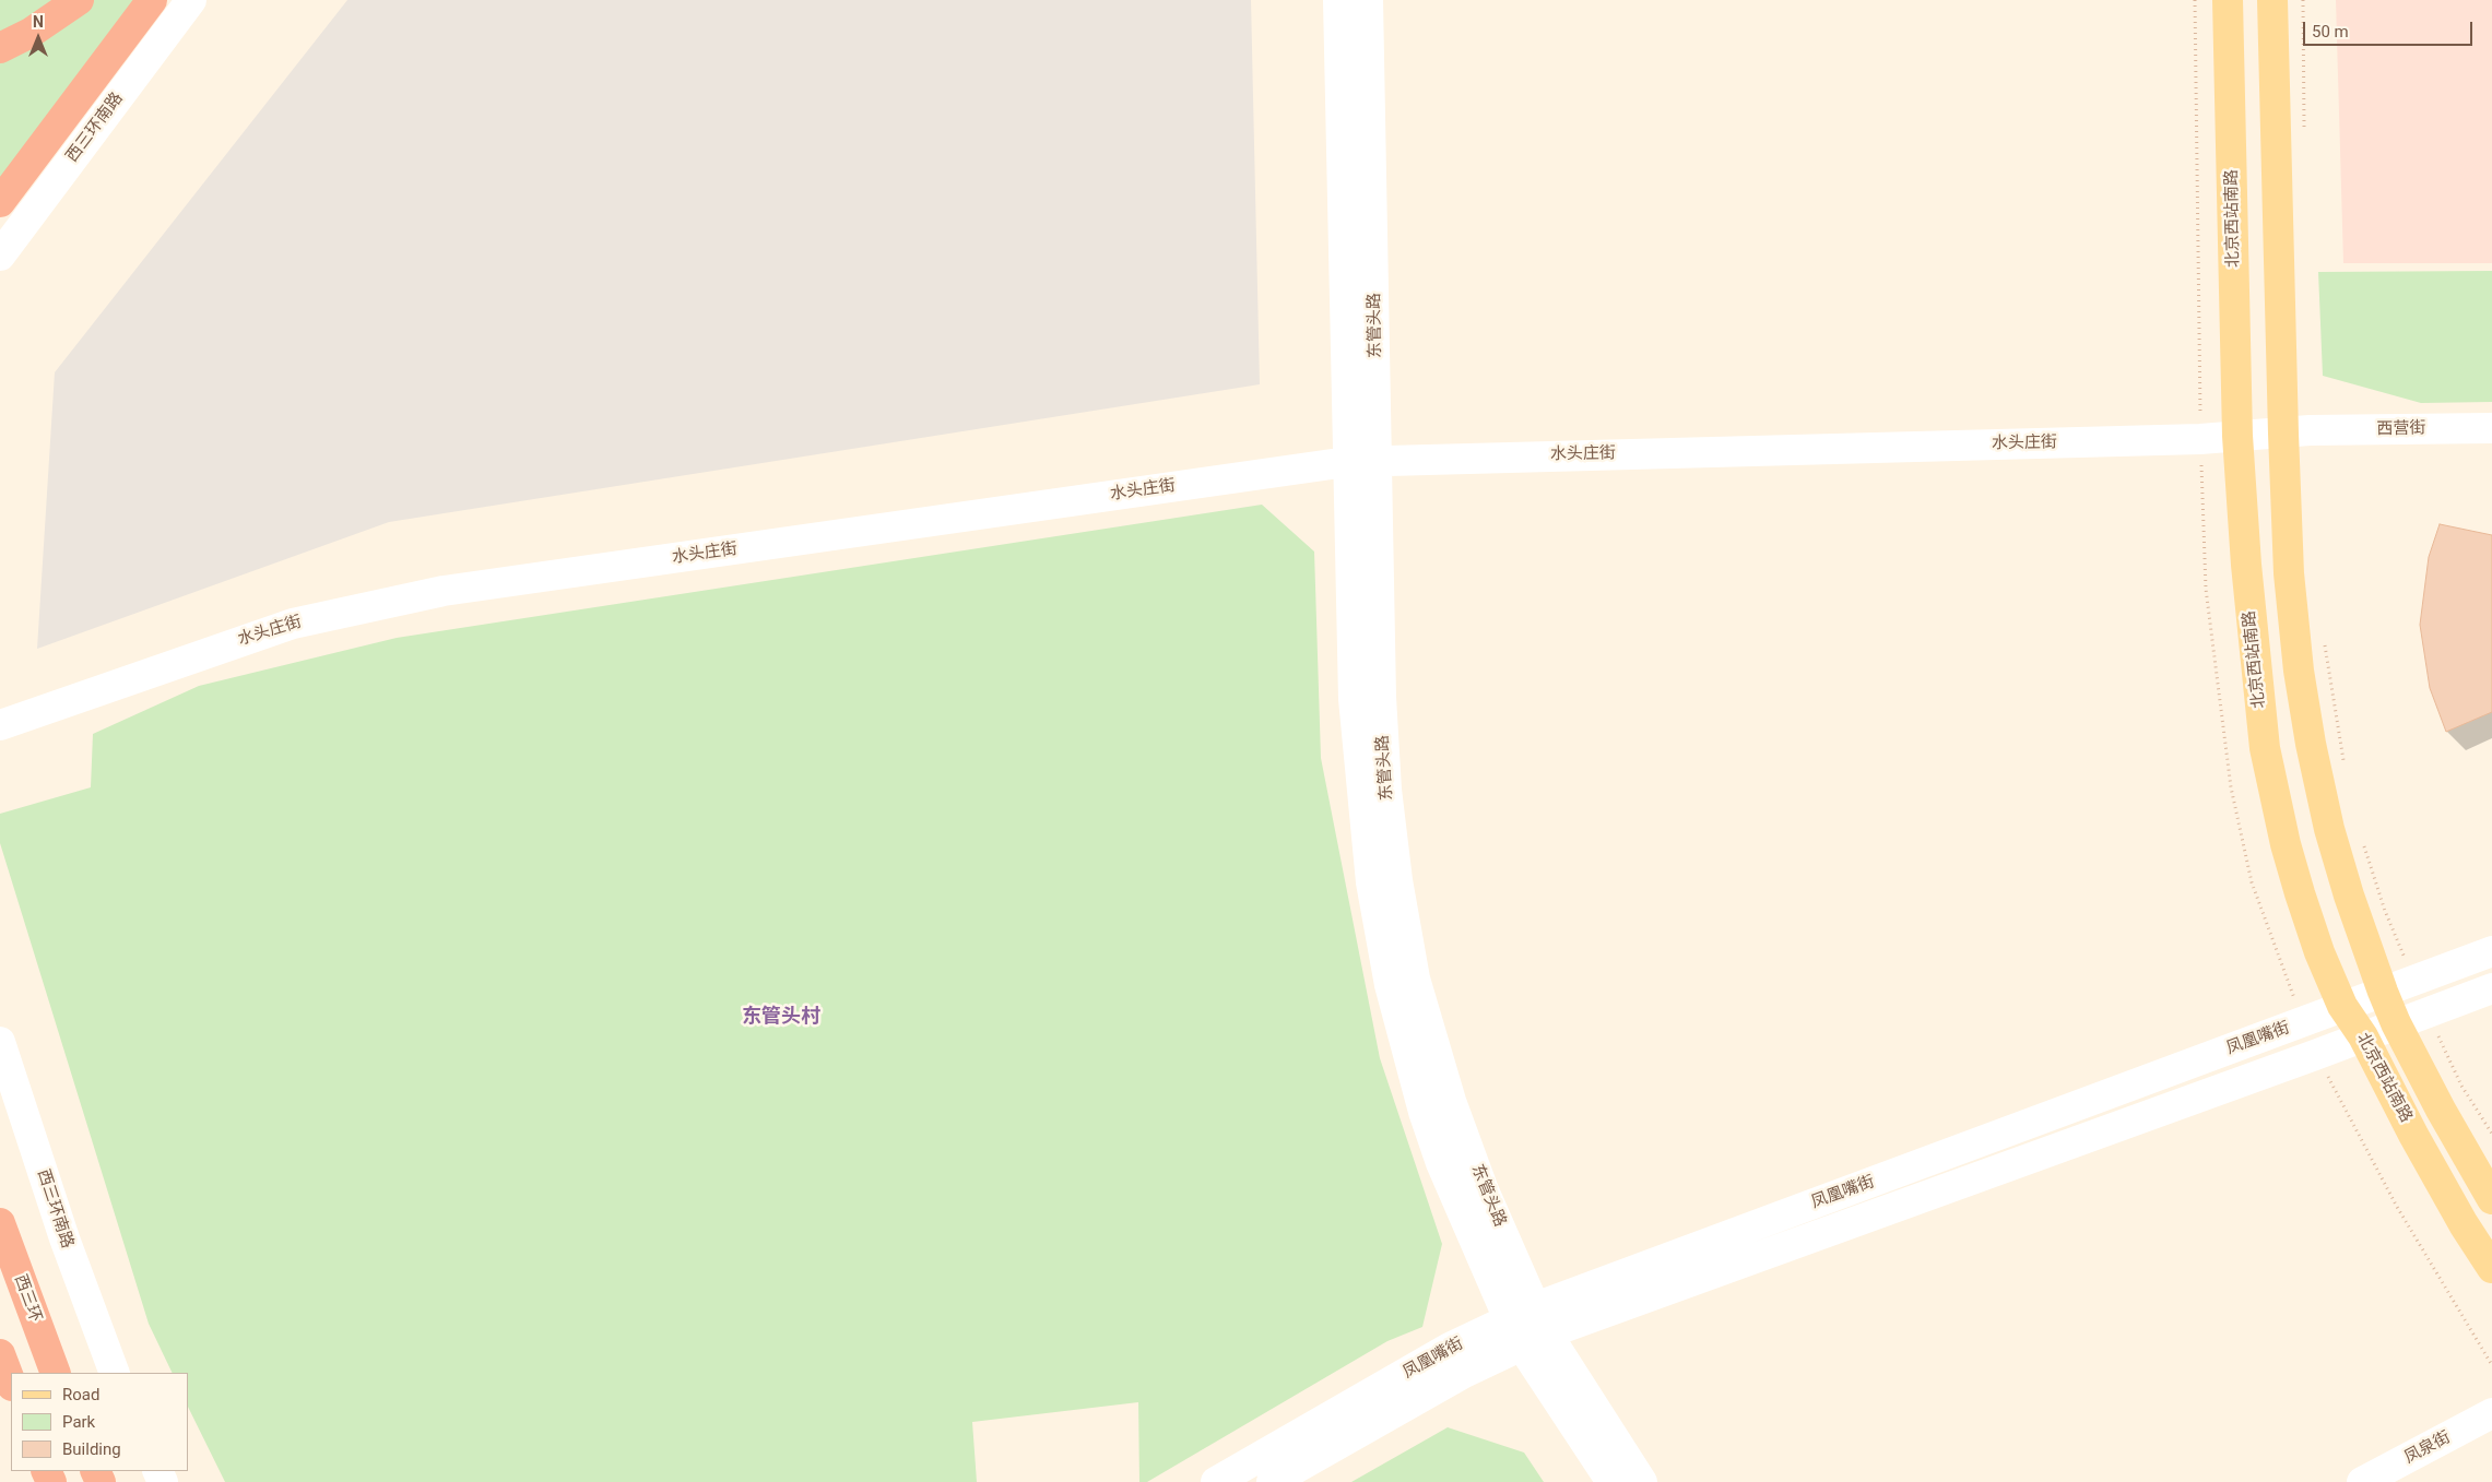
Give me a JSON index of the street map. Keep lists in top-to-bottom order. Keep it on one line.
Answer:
{"streets":{"highway":["西三环"],"main road":["北京西站南路"],"street":["西三环南路","东管头路","西营街","水头庄街","凤凰嘴街","凤泉街"]},"crossings":[["北京西站南路","水头庄街"],["北京西站南路","凤凰嘴街"],["东管头路","水头庄街"],["东管头路","凤凰嘴街"],["西营街","水头庄街"]],"districts":["东管头村"],"legend":["Road","Park","Building"],"scale_bar":"50 m","north":"top"}
